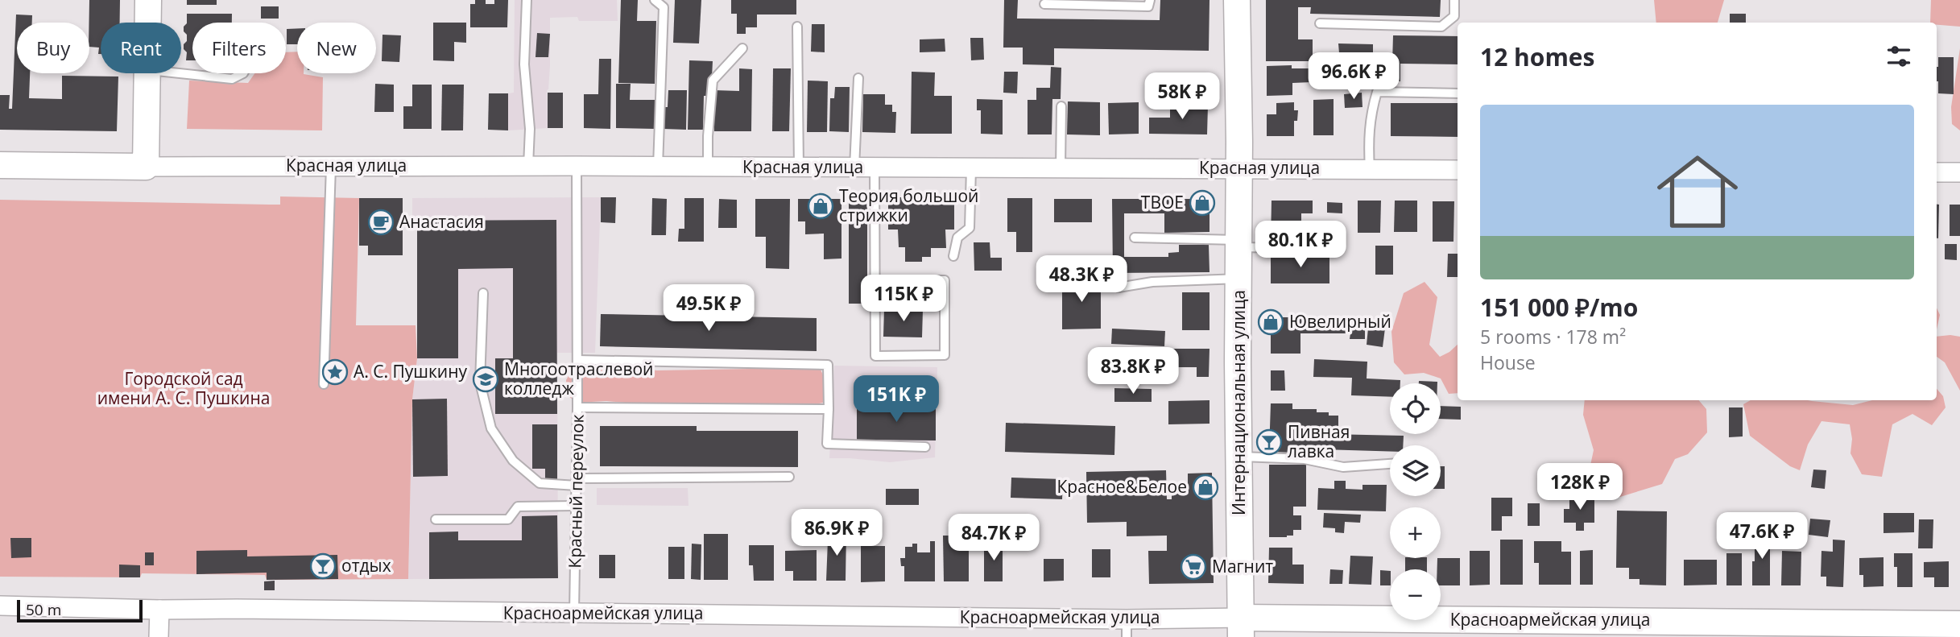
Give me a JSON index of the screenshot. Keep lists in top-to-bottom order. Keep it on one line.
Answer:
{"streets":{"street":["Красная улица","Интернациональная улица","Красноармейская улица"],"lane":["Красный переулок"]},"crossings":[["Красная улица","Интернациональная улица"],["Красная улица","Красный переулок"],["Интернациональная улица","Красноармейская улица"],["Красный переулок","Красноармейская улица"]],"parks":["Городской сад имени А. С. Пушкина"],"places":{"shop":["ТВОЕ","Теория большой стрижки","Ювелирный","Красное&Белое"],"cafe":["Анастасия"],"place":["А. С. Пушкину"],"school or university":["Многоотраслевой колледж"],"bar":["Пивная лавка","отдых"],"supermarket":["Магнит"]},"scale_bar":"50 m","page":{"chip":["Buy","Rent","Filters","New"],"heading":"12 homes","price":["96.6K ₽","58K ₽","80.1K ₽","48.3K ₽","115K ₽","49.5K ₽","83.8K ₽","151K ₽","128K ₽","86.9K ₽","47.6K ₽","84.7K ₽"],"list":[{"name":"151 000 ₽/mo","note":"5 rooms · 178 m² · House"}],"map_buttons":["+","−"],"scale":"50 m"}}
